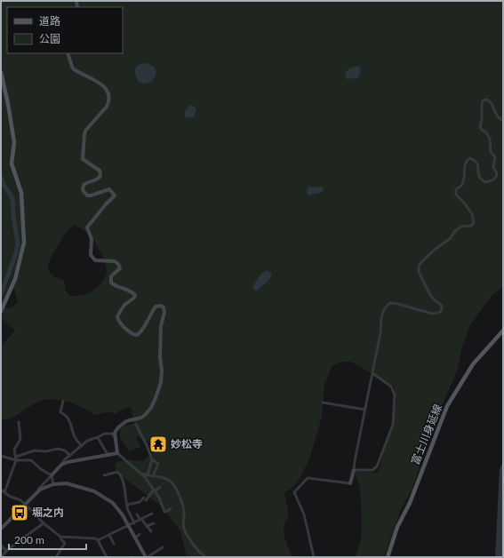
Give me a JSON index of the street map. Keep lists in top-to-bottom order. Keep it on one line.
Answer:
{"streets":{"main road":["富士川身延線"]},"places":{"temple":["妙松寺"],"bus stop":["堀之内"]},"legend":["道路","公園"],"scale_bar":"200 m"}
